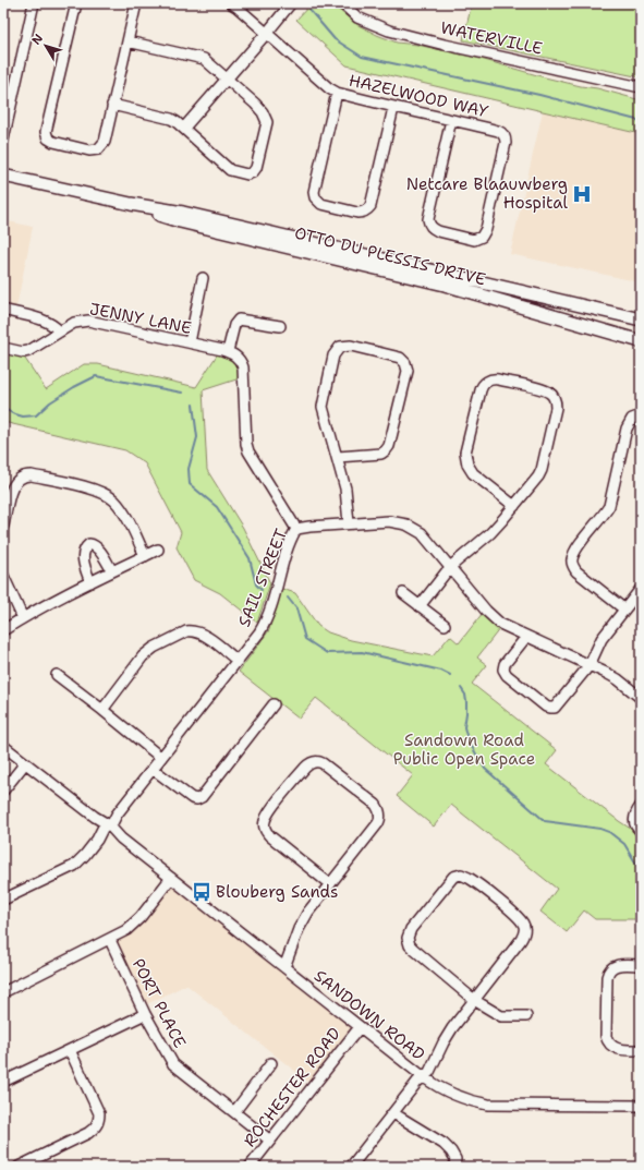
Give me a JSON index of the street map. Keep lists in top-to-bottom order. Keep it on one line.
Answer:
{"streets":{"main road":["OTTO DU PLESSIS DRIVE"],"street":["WATERVILLE","HAZELWOOD WAY","JENNY LANE","SAIL STREET","PORT PLACE","SANDOWN ROAD","ROCHESTER ROAD"]},"crossings":[["SAIL STREET","SANDOWN ROAD"],["PORT PLACE","ROCHESTER ROAD"],["SANDOWN ROAD","ROCHESTER ROAD"]],"parks":["Sandown Road Public Open Space"],"places":{"hospital":["Netcare Blaauwberg Hospital"],"bus stop":["Blouberg Sands"]},"north":"top left"}
